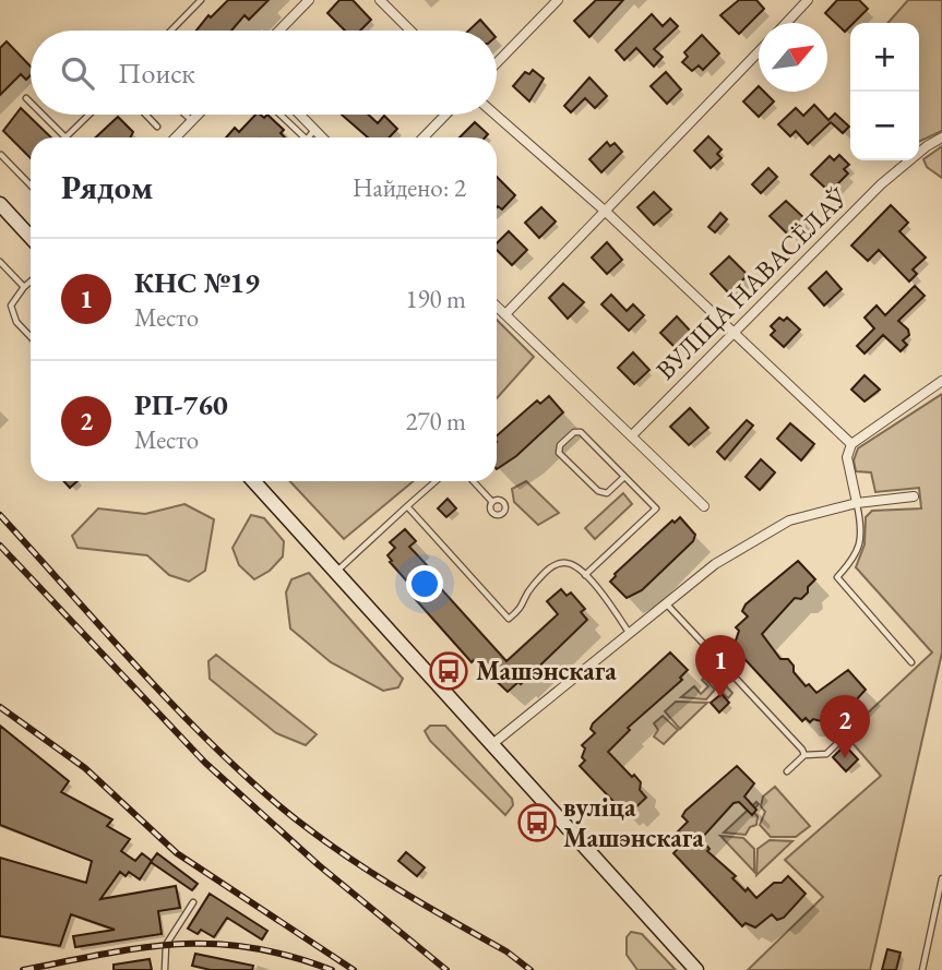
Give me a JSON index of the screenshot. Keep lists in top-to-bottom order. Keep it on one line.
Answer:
{"streets":{"street":["ВУЛІЦА НАВАСЁЛАЎ"]},"places":{"bus stop":["Машэнскага","вуліца Машэнскага"]},"north":"top right","page":{"map_buttons":["+","−"],"search":"Поиск","heading":["Рядом","Найдено: 2"],"list":[{"mark":"1","name":"КНС №19","note":"Место","value":"190 m"},{"mark":"2","name":"РП-760","note":"Место","value":"270 m"}],"pins":["1","2"]}}
